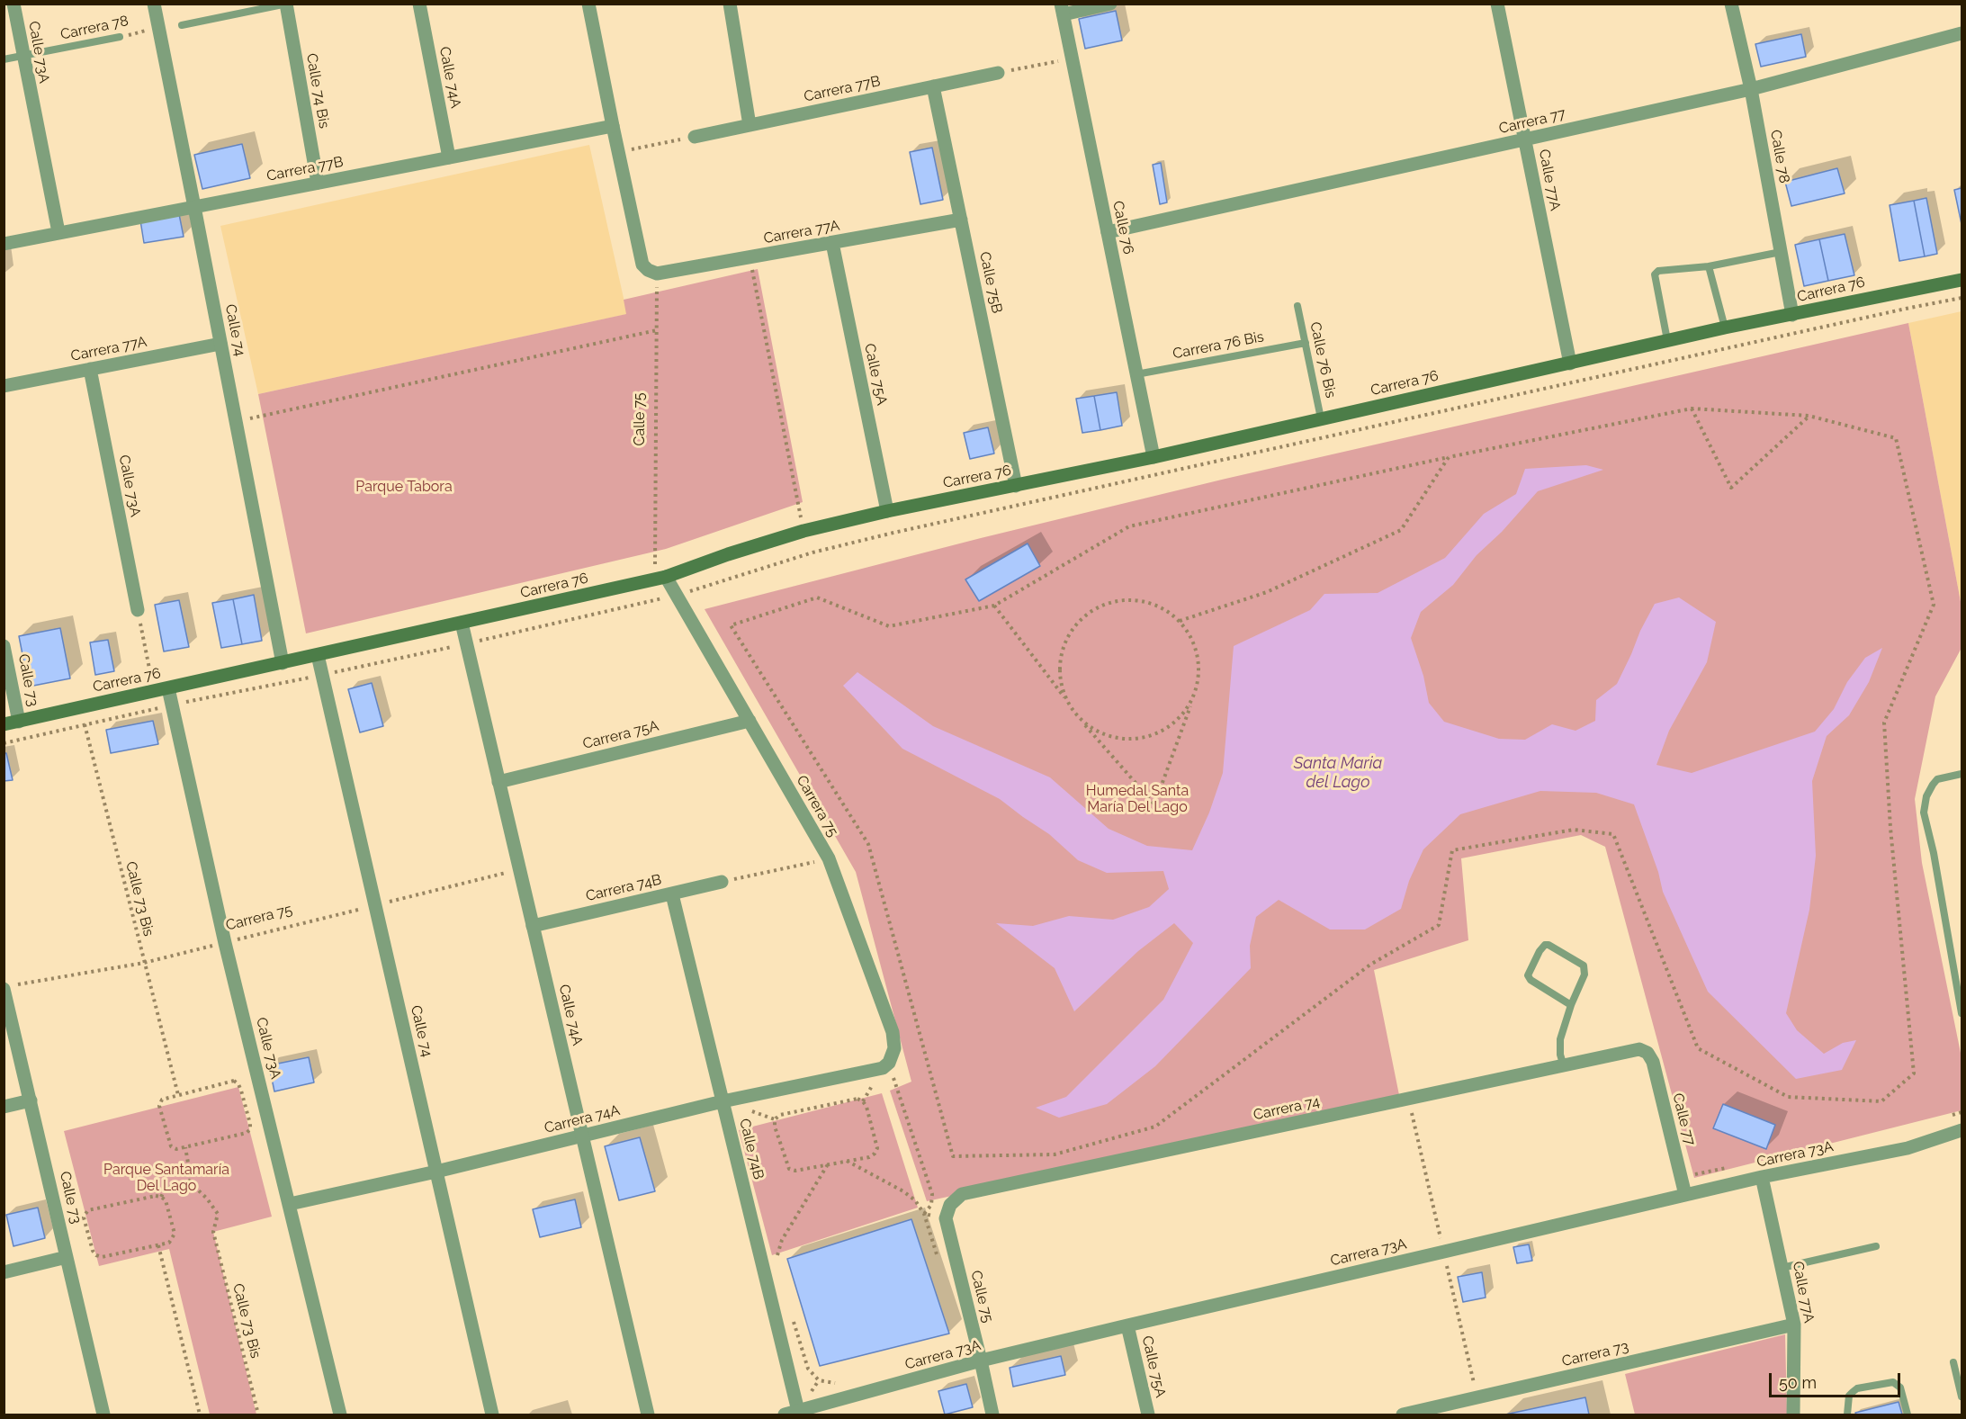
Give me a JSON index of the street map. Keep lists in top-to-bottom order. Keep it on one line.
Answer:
{"streets":{"main road":["Carrera 76"],"street":["Calle 73A","Calle 74A","Carrera 77B","Calle 74 Bis","Carrera 77","Calle 78","Calle 77A","Calle 76","Carrera 77A","Calle 75B","Calle 74","Calle 75A","Calle 75","Calle 73","Carrera 75A","Carrera 75","Carrera 74B","Carrera 74","Carrera 74A","Calle 77","Calle 74B","Carrera 73A","Carrera 73"],"lane":["Carrera 78","Carrera 76 Bis","Calle 76 Bis"],"path":["Calle 73 Bis"]},"crossings":[["Carrera 78","Calle 73A"],["Carrera 78","Calle 74"],["Calle 73A","Carrera 77B"],["Calle 73A","Carrera 77A"],["Calle 73A","Carrera 76"],["Calle 73A","Carrera 75"],["Calle 73A","Carrera 74A"],["Calle 74A","Carrera 77B"],["Calle 74A","Carrera 76"],["Calle 74A","Carrera 75A"],["Calle 74A","Carrera 75"],["Calle 74A","Carrera 74B"],["Calle 74A","Carrera 74A"],["Carrera 77B","Calle 74 Bis"],["Carrera 77B","Calle 75B"],["Carrera 77B","Calle 74"],["Carrera 77","Calle 78"],["Carrera 77","Calle 77A"],["Carrera 77","Calle 76"],["Calle 78","Carrera 76"],["Calle 77A","Carrera 76"],["Calle 77A","Carrera 73A"],["Calle 77A","Carrera 73"],["Calle 76","Carrera 76"],["Calle 76","Carrera 76 Bis"],["Carrera 77A","Calle 75B"],["Carrera 77A","Calle 74"],["Carrera 77A","Calle 75A"],["Carrera 77A","Calle 75"],["Calle 75B","Carrera 76"],["Carrera 76","Calle 74"],["Carrera 76","Calle 76 Bis"],["Carrera 76","Calle 75A"],["Carrera 76","Calle 73"],["Carrera 76","Carrera 75"],["Carrera 76","Calle 73 Bis"],["Calle 74","Carrera 75"],["Calle 74","Carrera 74A"],["Carrera 76 Bis","Calle 76 Bis"],["Calle 75A","Carrera 73A"],["Calle 75","Carrera 74"],["Calle 75","Carrera 73A"],["Calle 73","Carrera 75"],["Carrera 75A","Carrera 75"],["Carrera 75","Calle 73 Bis"],["Carrera 75","Carrera 74A"],["Carrera 74B","Calle 74B"],["Carrera 74","Calle 77"],["Carrera 74A","Calle 74B"],["Calle 77","Carrera 73A"],["Calle 74B","Carrera 73A"]],"water":["Santa Maria del Lago"],"parks":["Parque Tabora","Humedal Santa María Del Lago","Parque Santamaría Del Lago"],"scale_bar":"50 m"}
